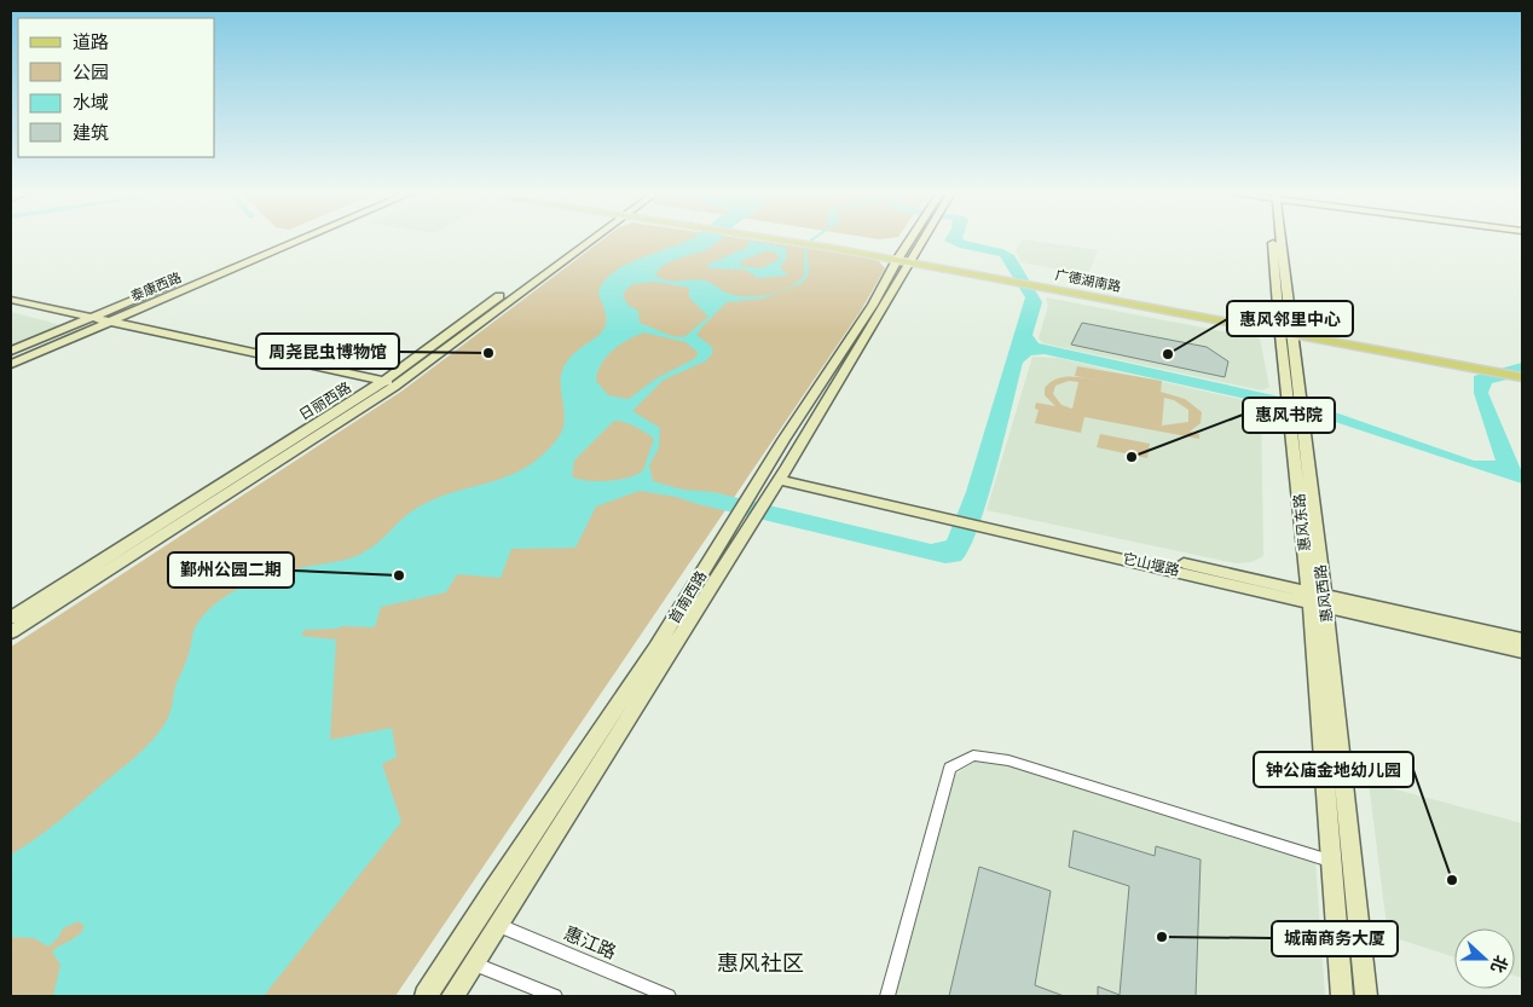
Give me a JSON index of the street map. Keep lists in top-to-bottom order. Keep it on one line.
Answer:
{"streets":{"main road":["广德湖南路","泰康西路","日丽西路","它山堰路","惠风西路","首南西路"],"street":["惠江路"]},"crossings":[["广德湖南路","惠风西路"],["广德湖南路","首南西路"],["它山堰路","惠风西路"],["它山堰路","首南西路"],["首南西路","惠江路"]],"districts":["惠风社区"],"places":["周尧昆虫博物馆","惠风邻里中心","惠风书院","鄞州公园二期","钟公庙金地幼儿园","城南商务大厦"],"legend":["道路","公园","水域","建筑"],"north":"right"}
